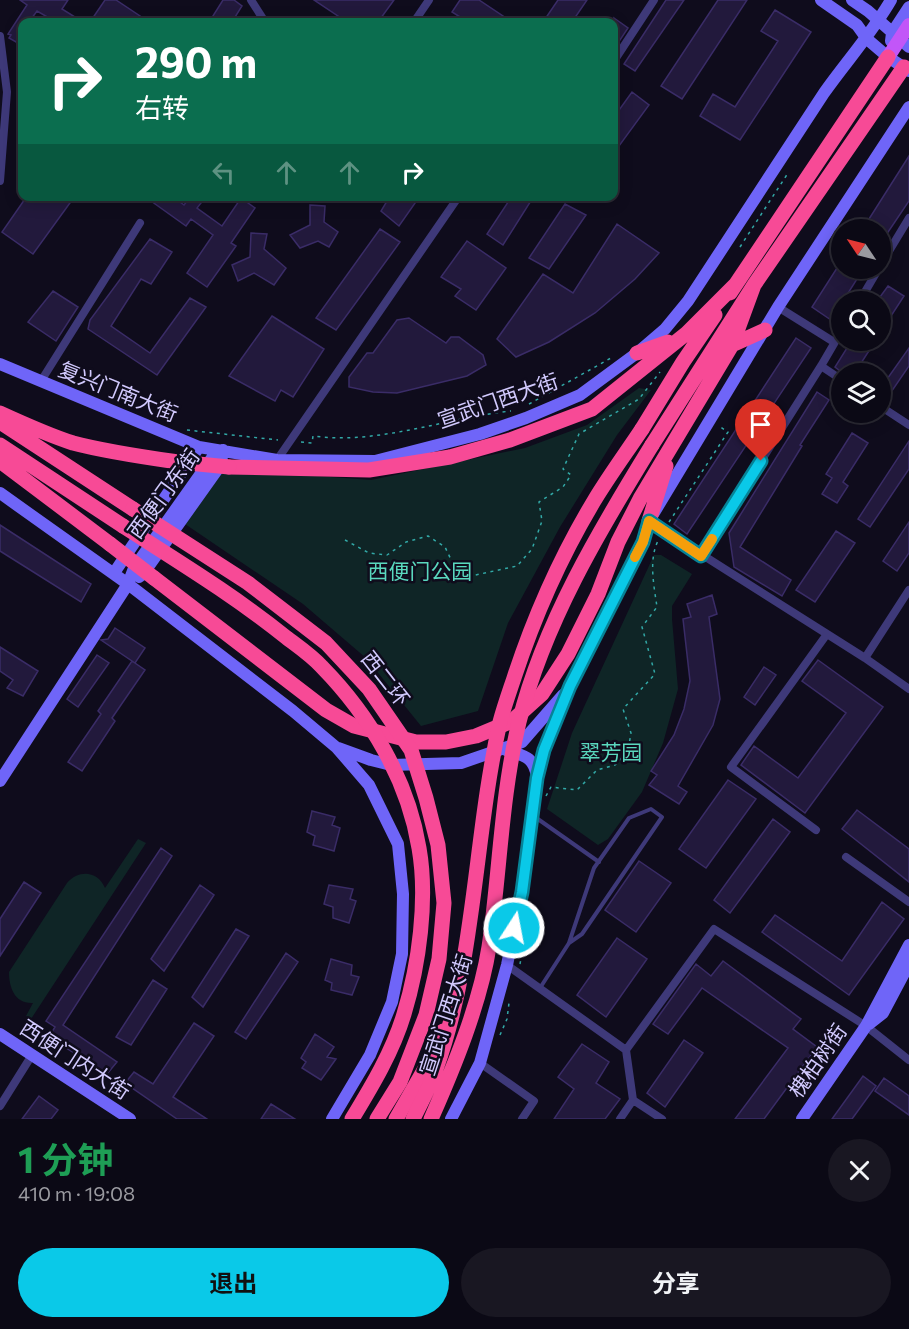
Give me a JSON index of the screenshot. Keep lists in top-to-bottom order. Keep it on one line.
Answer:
{"streets":{"highway":["宣武门西大街","西二环"],"street":["复兴门南大街","西便门东街","西便门内大街","槐柏树街"]},"crossings":[["复兴门南大街","宣武门西大街"],["复兴门南大街","西便门东街"],["宣武门西大街","西便门东街"]],"parks":["西便门公园","翠芳园"],"north":"top left","page":{"turn":["290 m","右转"],"heading":["1 分钟","410 m · 19:08"],"buttons":["退出","分享"]}}
